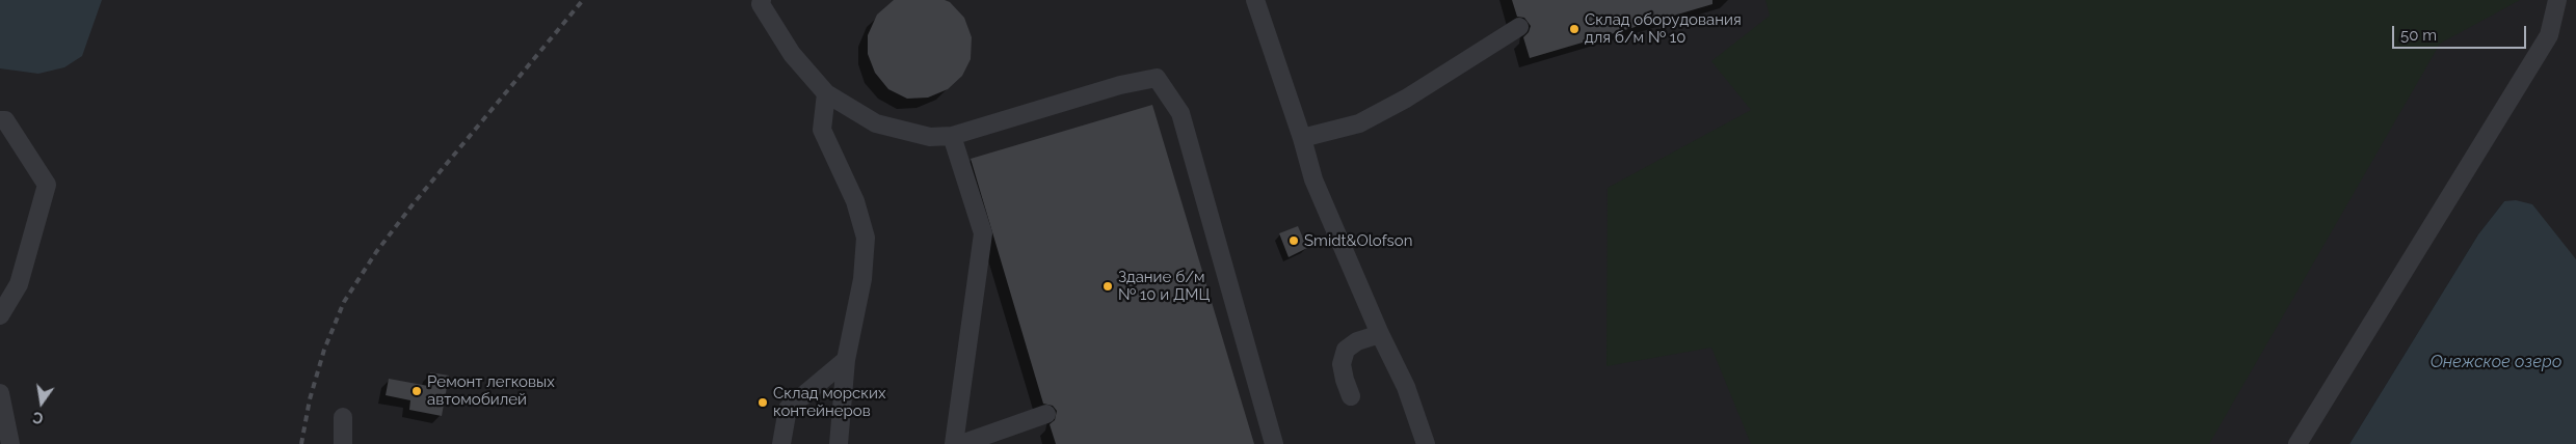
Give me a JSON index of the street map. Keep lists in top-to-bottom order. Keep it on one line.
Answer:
{"water":["Онежское озеро"],"places":["Склад оборудования для б/м № 10","Smidt&Olofson","Здание б/м № 10 и ДМЦ","Ремонт легковых автомобилей","Склад морских контейнеров"],"scale_bar":"50 m","north":"bottom"}
